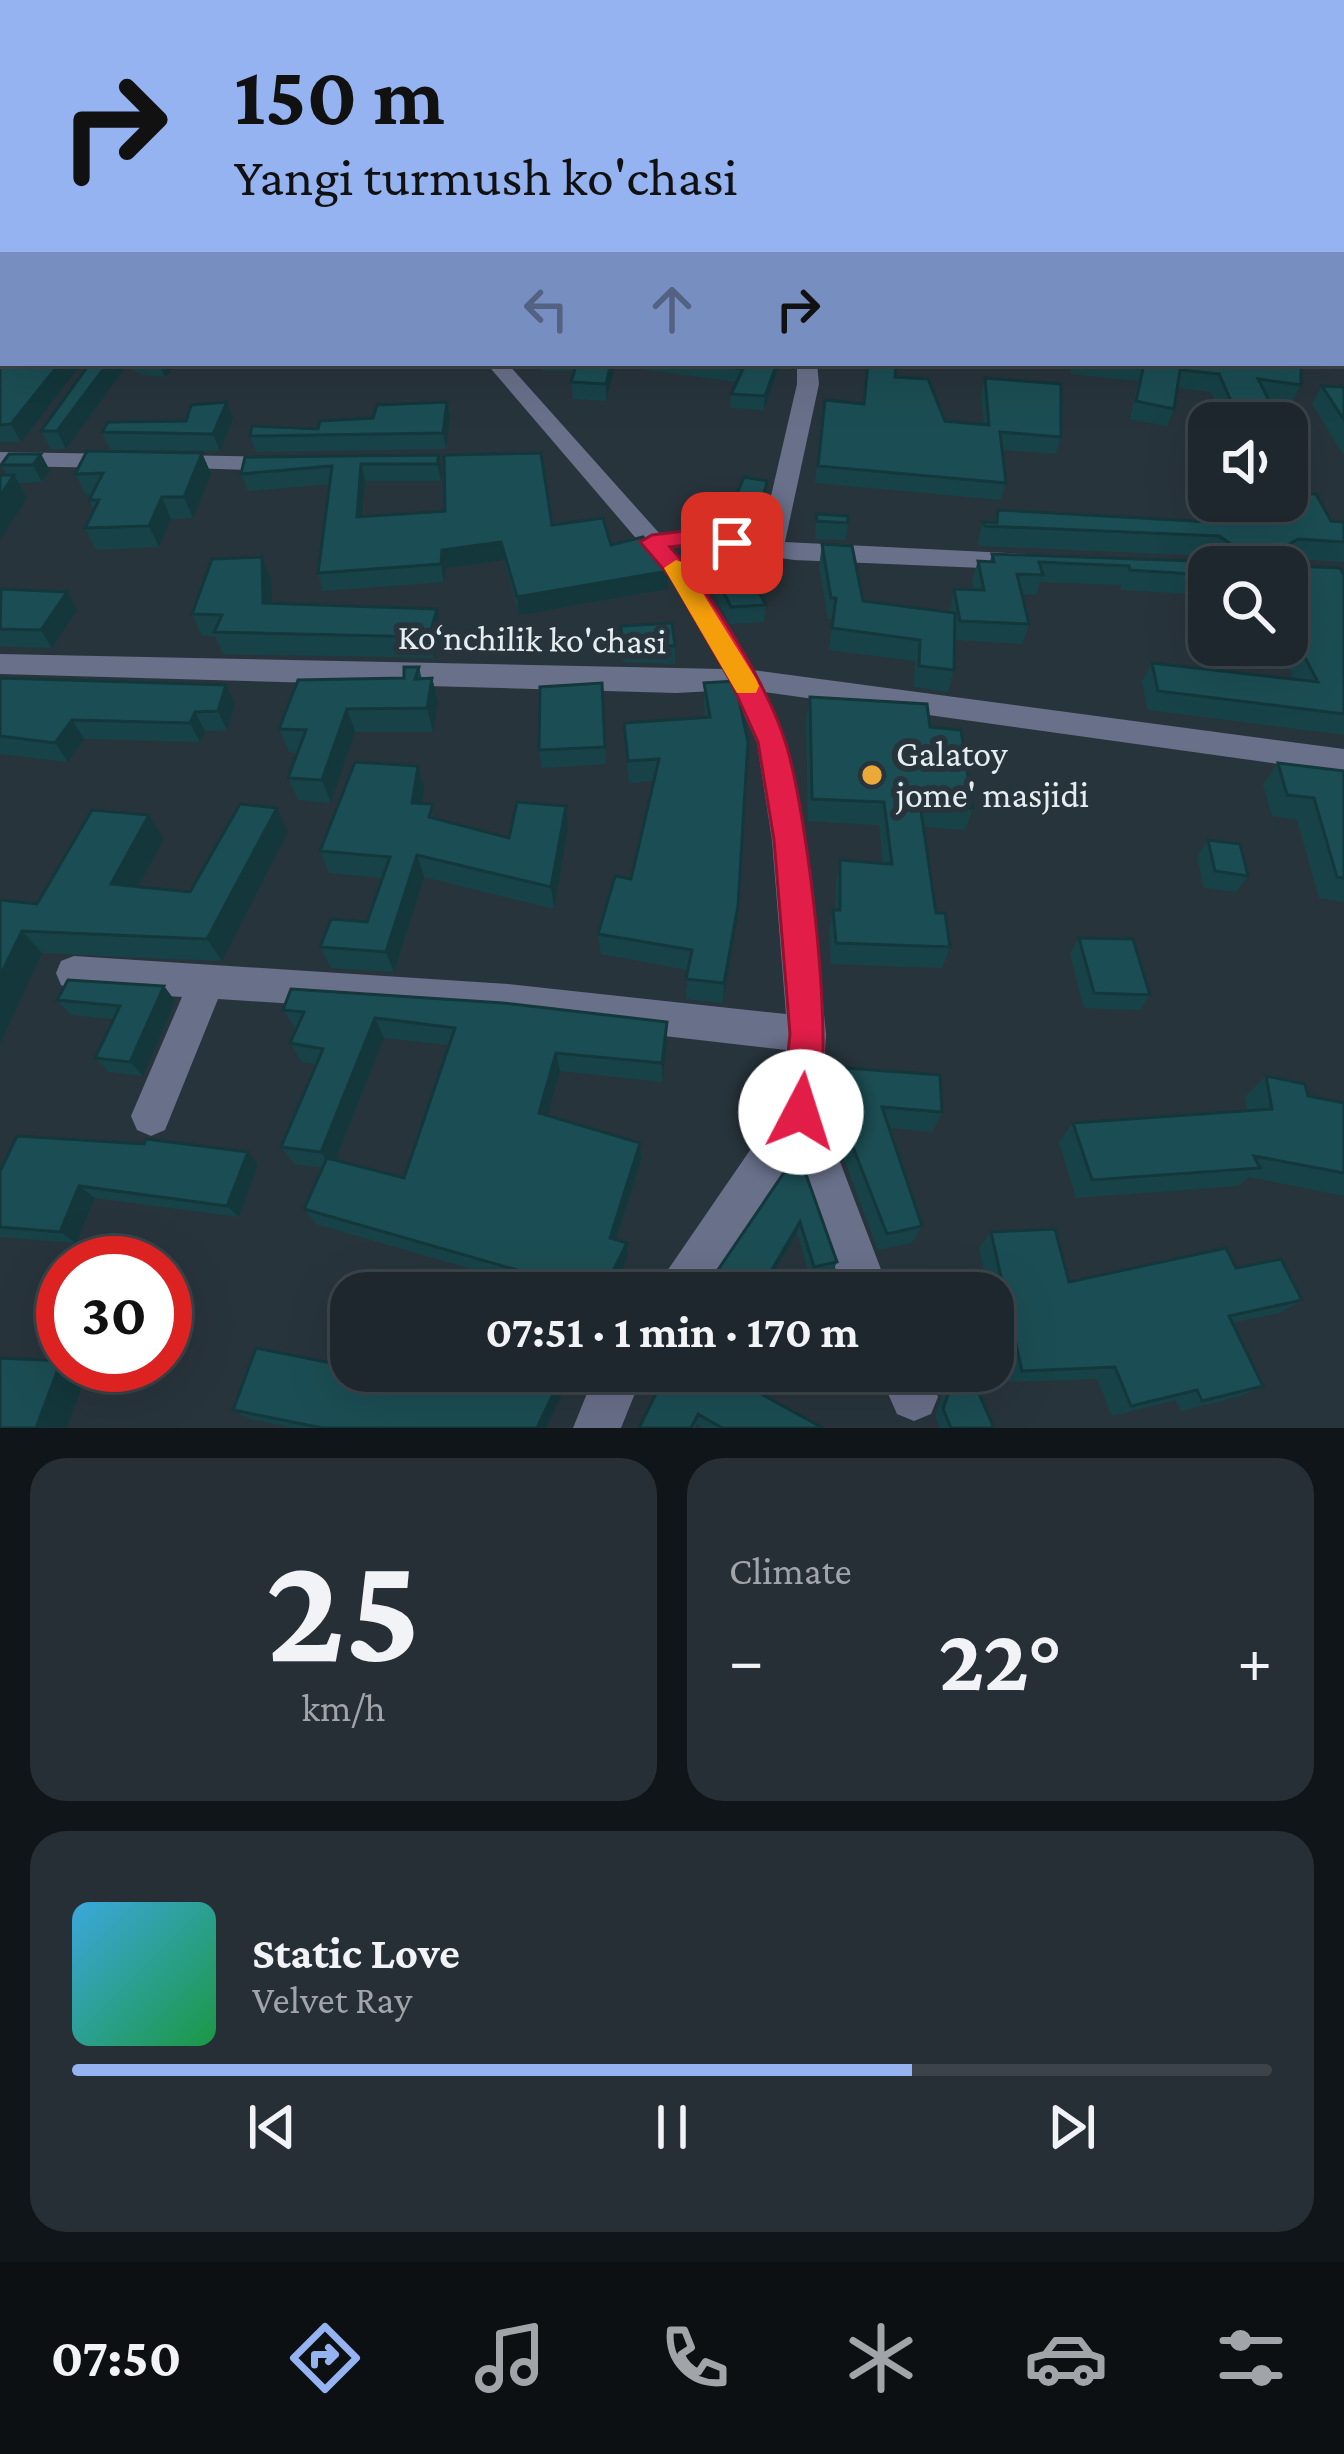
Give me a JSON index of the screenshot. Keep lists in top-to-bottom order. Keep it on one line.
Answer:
{"streets":{"street":["Ko‘nchilik ko'chasi"]},"places":["Galatoy jome' masjidi"],"page":{"turn":["150 m","Yangi turmush ko'chasi"],"limit":"30","trip":"07:51 · 1 min · 170 m","tile":[["25","km/h"],"Climate"],"heat":["−","22°","+"],"song":["Static Love","Velvet Ray"],"tabs":"07:50"}}
